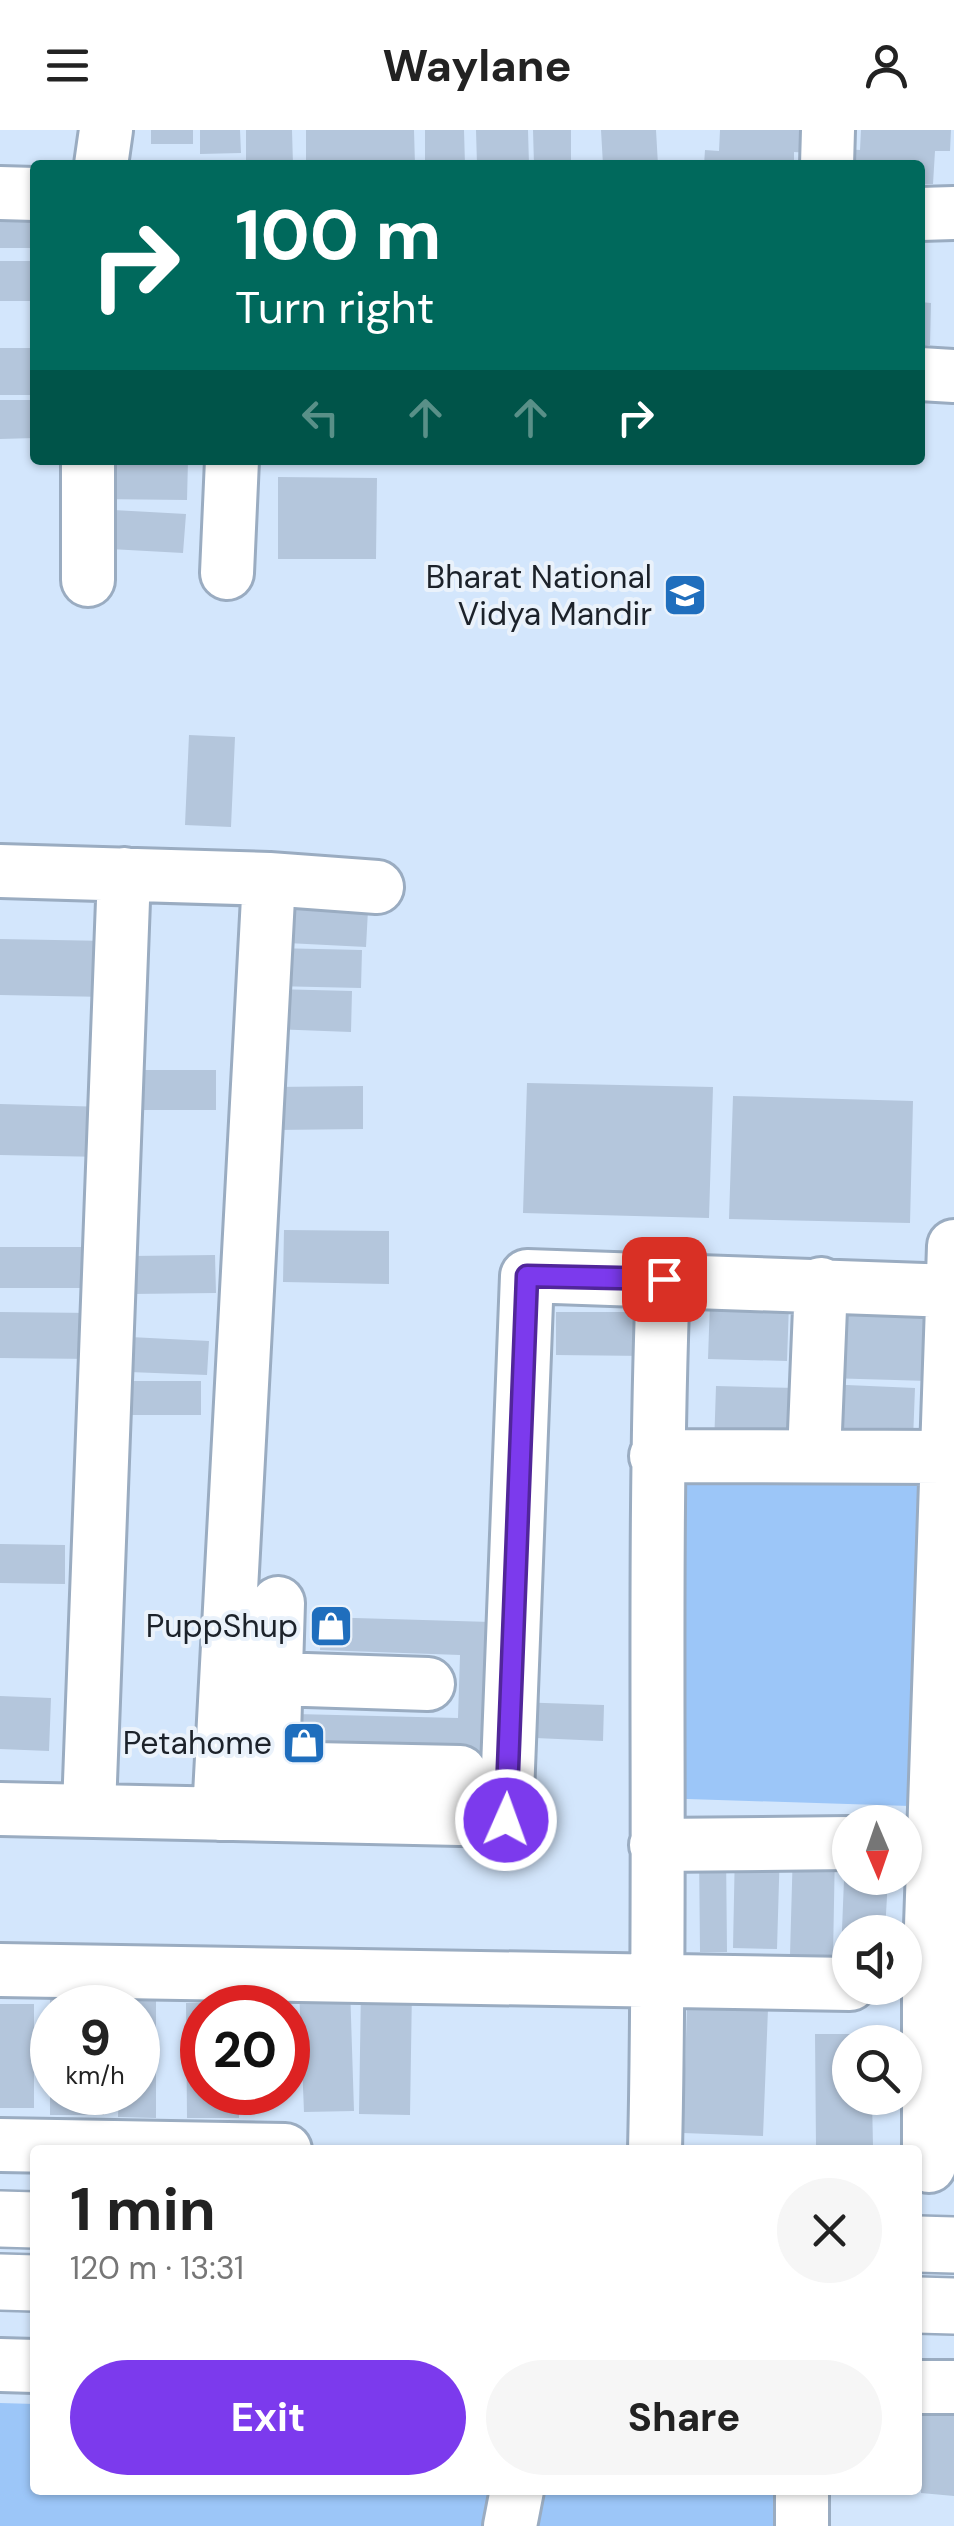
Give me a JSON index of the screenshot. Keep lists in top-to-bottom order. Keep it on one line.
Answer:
{"places":{"school or university":["Bharat National Vidya Mandir"],"shop":["PuppShup","Petahome"]},"north":"bottom","page":{"header":"Waylane","turn":["100 m","Turn right"],"speed":"9 km/h","limit":"20","heading":["1 min","120 m · 13:31"],"buttons":["Exit","Share"]}}
